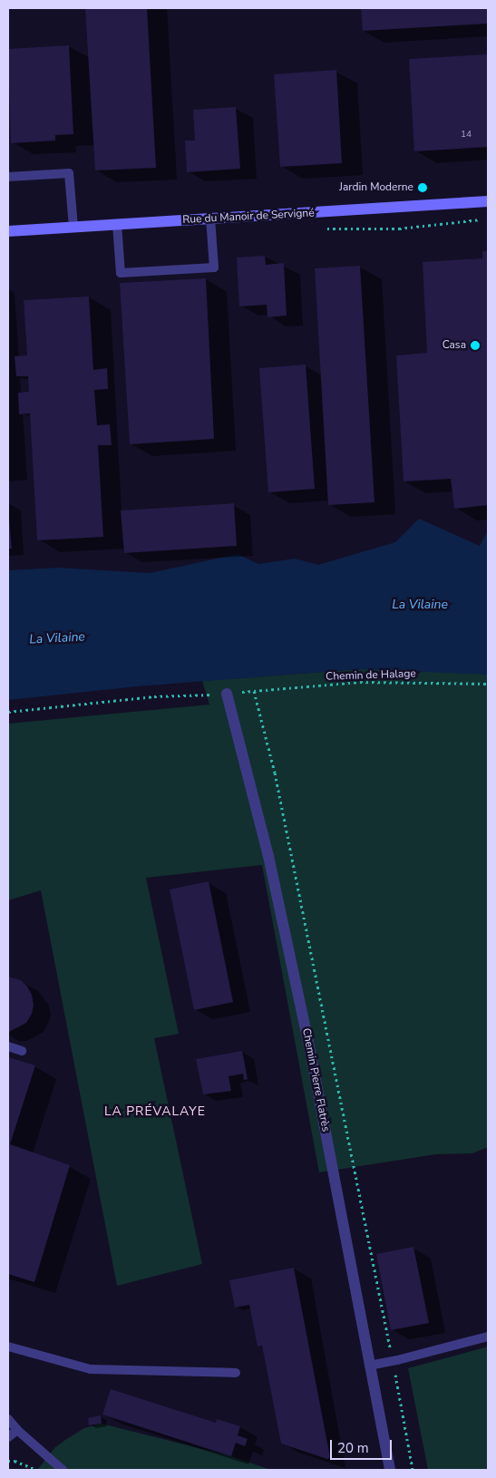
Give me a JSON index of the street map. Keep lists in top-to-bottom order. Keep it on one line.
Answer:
{"streets":{"street":["Rue du Manoir de Servigné","Chemin Pierre Flatrès"],"path":["Chemin de Halage"]},"districts":["LA PRÉVALAYE"],"water":["La Vilaine"],"places":["Jardin Moderne","Casa"],"house_numbers":["14"],"scale_bar":"20 m"}
